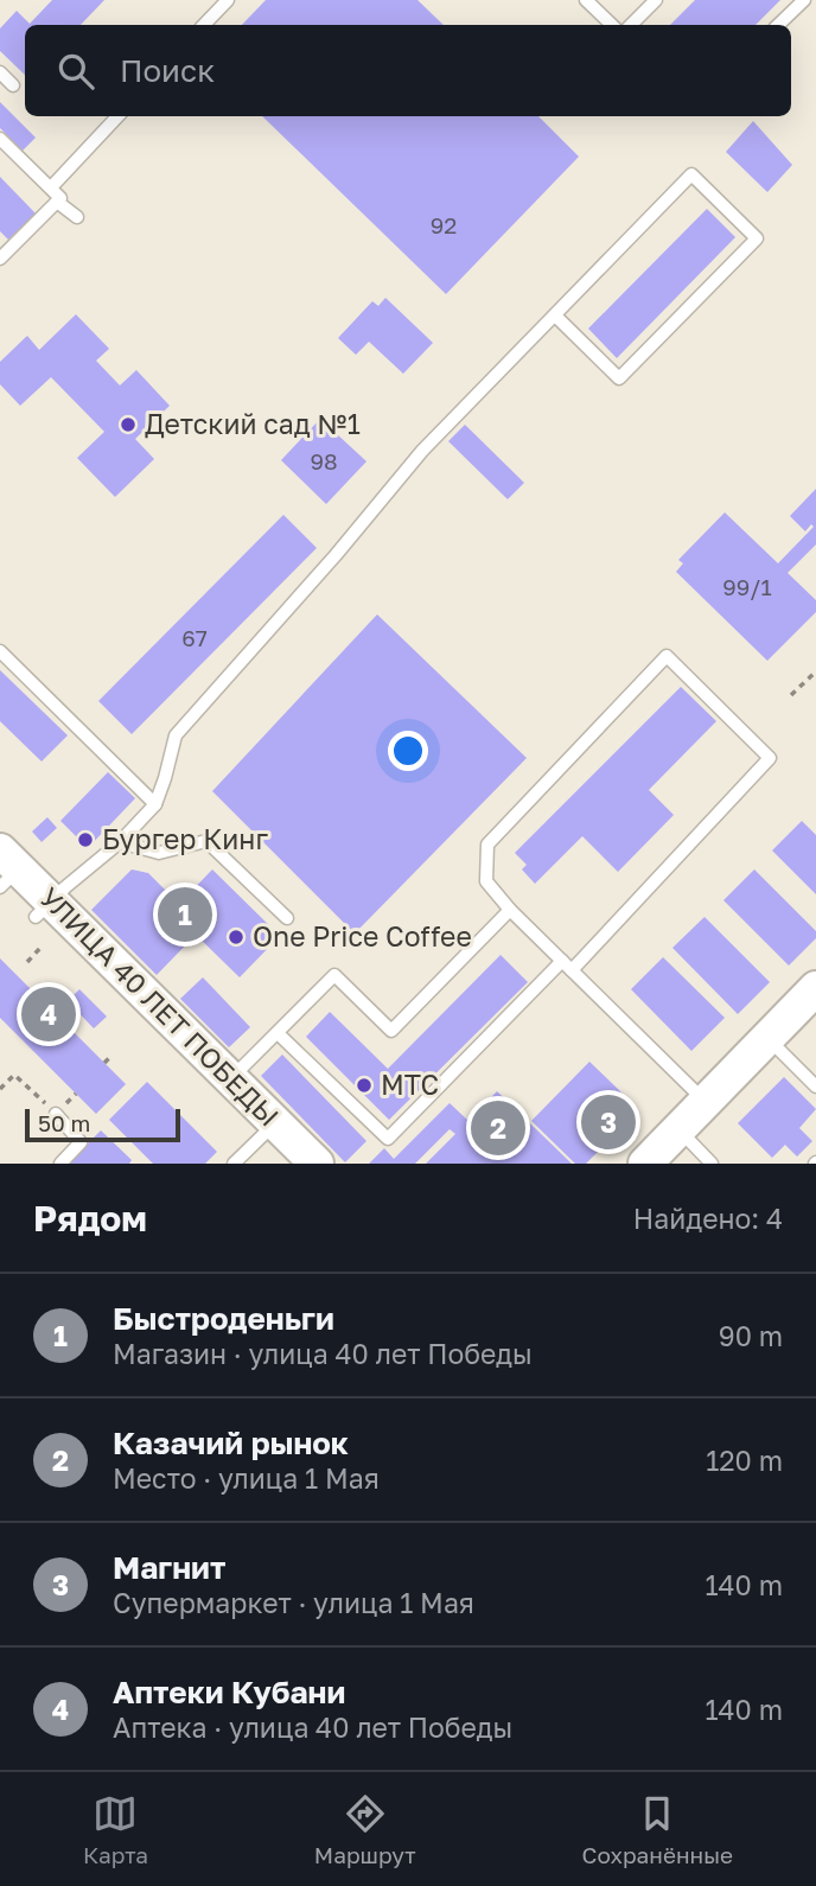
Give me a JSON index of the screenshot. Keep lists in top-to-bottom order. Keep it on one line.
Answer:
{"streets":{"main road":["УЛИЦА 40 ЛЕТ ПОБЕДЫ"]},"places":["Детский сад №1","Бургер Кинг","One Price Coffee","МТС"],"house_numbers":["92","98","99/1","67"],"scale_bar":"50 m","page":{"search":"Поиск","pins":["1","4","3","2"],"scale":"50 m","heading":["Рядом","Найдено: 4"],"list":[{"mark":"1","name":"Быстроденьги","note":"Магазин · улица 40 лет Победы","value":"90 m"},{"mark":"2","name":"Казачий рынок","note":"Место · улица 1 Мая","value":"120 m"},{"mark":"3","name":"Магнит","note":"Супермаркет · улица 1 Мая","value":"140 m"},{"mark":"4","name":"Аптеки Кубани","note":"Аптека · улица 40 лет Победы","value":"140 m"}],"nav":["Карта","Маршрут","Сохранённые"]}}
